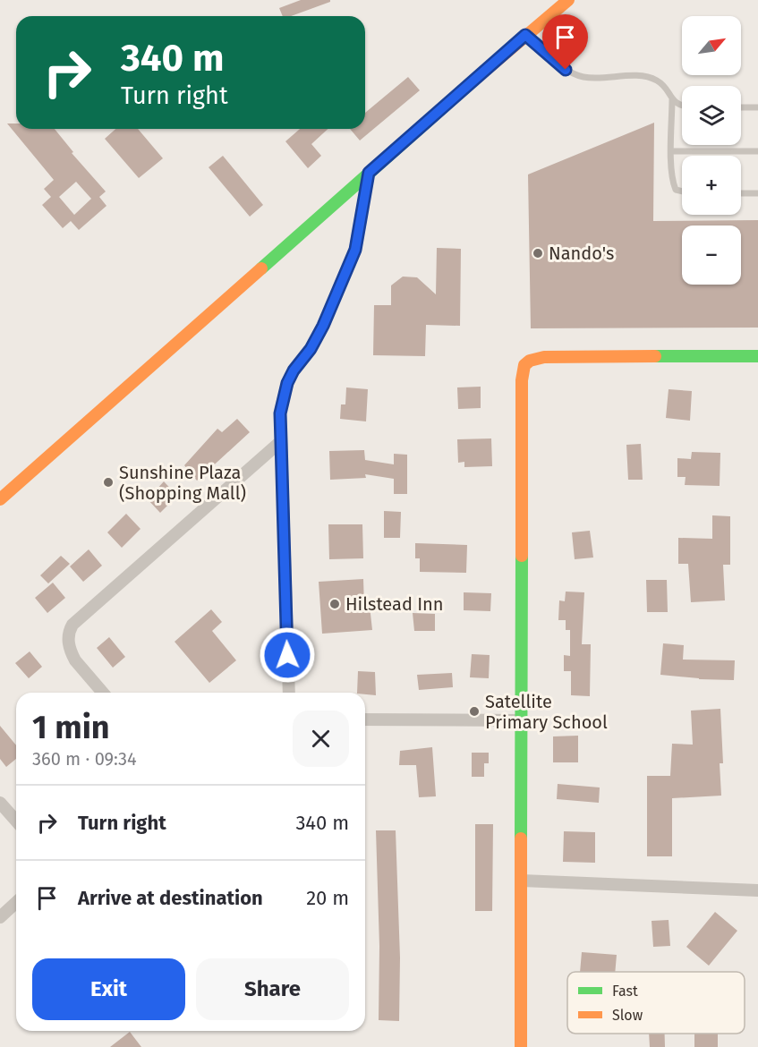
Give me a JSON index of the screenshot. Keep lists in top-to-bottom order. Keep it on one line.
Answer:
{"places":["Nando's","Sunshine Plaza (Shopping Mall)","Hilstead Inn","Satellite Primary School"],"legend":["Fast","Slow"],"north":"top right","page":{"map_buttons":["+","−"],"turn":["340 m","Turn right"],"heading":["1 min","360 m · 09:34"],"list":[{"name":"Turn right","value":"340 m"},{"name":"Arrive at destination","value":"20 m"}],"buttons":["Exit","Share"]}}
